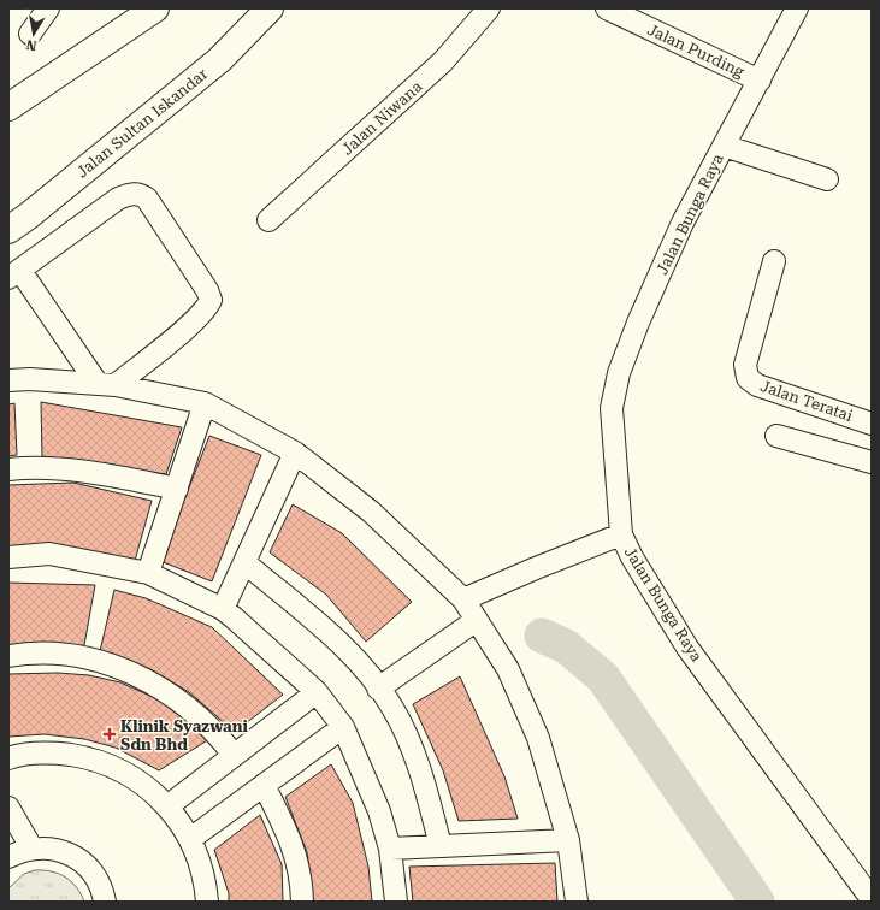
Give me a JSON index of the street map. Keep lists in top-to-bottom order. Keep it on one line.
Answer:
{"streets":{"main road":["Jalan Sultan Iskandar"],"street":["Jalan Purding","Jalan Niwana","Jalan Bunga Raya","Jalan Teratai"]},"crossings":[["Jalan Purding","Jalan Bunga Raya"]],"places":{"health":["Klinik Syazwani Sdn Bhd"]},"north":"bottom"}
